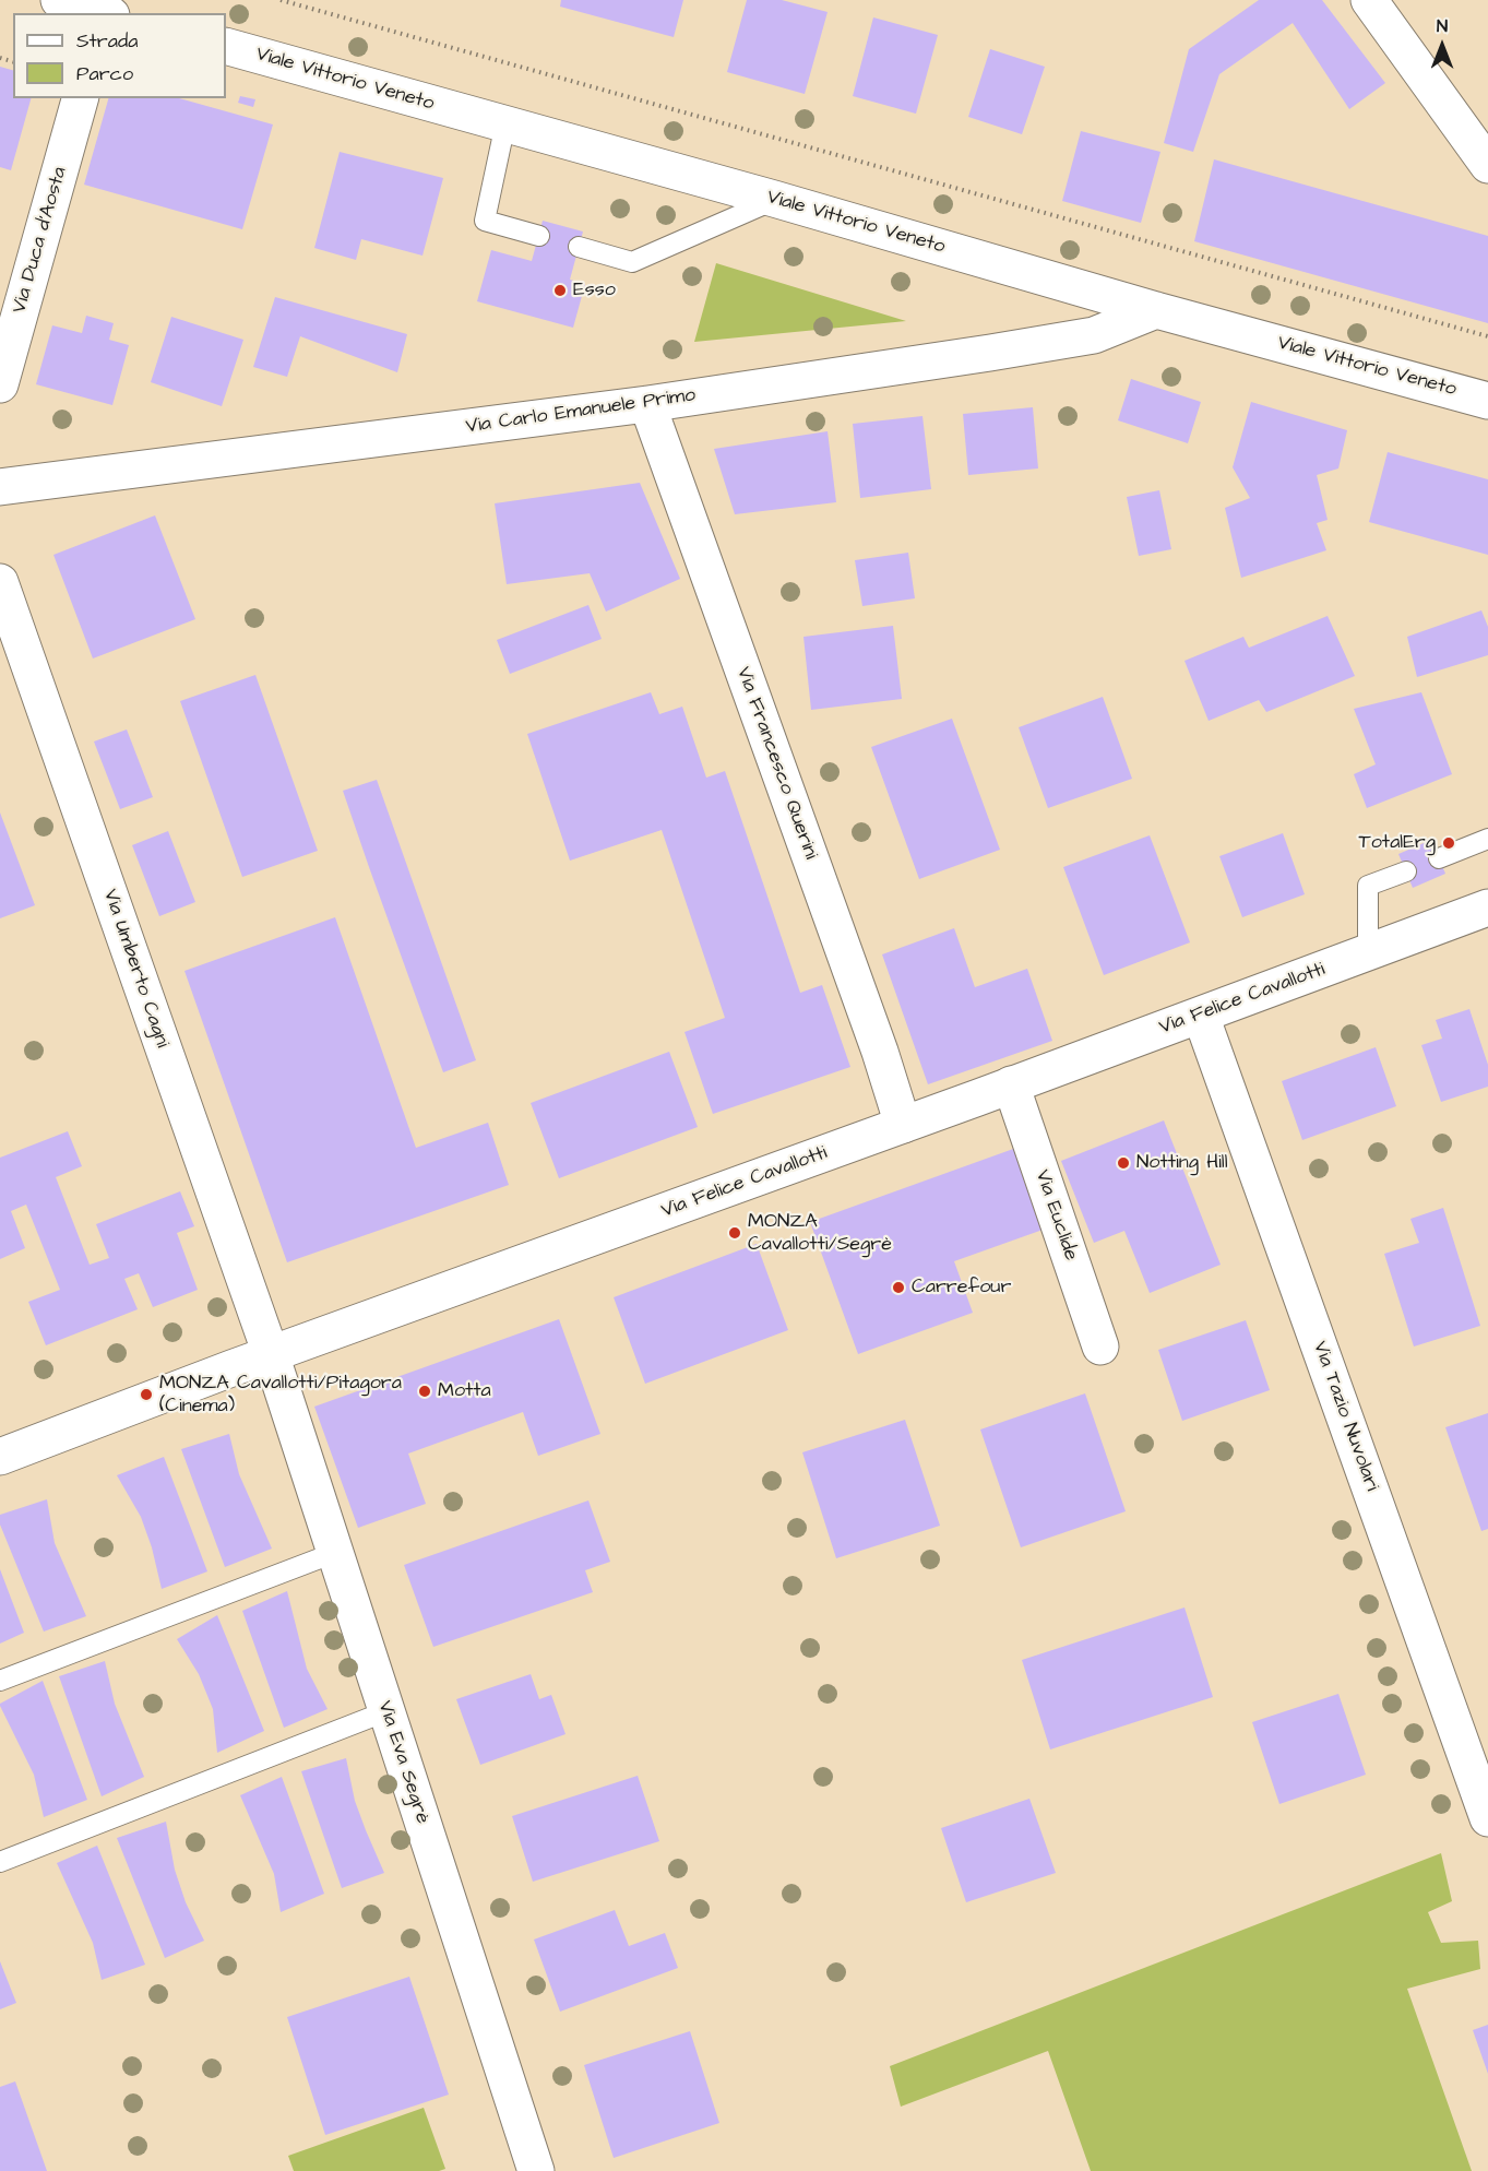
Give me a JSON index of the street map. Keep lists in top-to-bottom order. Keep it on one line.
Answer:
{"streets":{"street":["Viale Vittorio Veneto","Via Duca d'Aosta","Via Carlo Emanuele Primo","Via Francesco Querini","Via Umberto Cagni","Via Felice Cavallotti","Via Euclide","Via Tazio Nuvolari","Via Eva Segrè"]},"crossings":[["Viale Vittorio Veneto","Via Carlo Emanuele Primo"],["Via Carlo Emanuele Primo","Via Francesco Querini"],["Via Francesco Querini","Via Felice Cavallotti"],["Via Umberto Cagni","Via Felice Cavallotti"],["Via Umberto Cagni","Via Eva Segrè"],["Via Felice Cavallotti","Via Euclide"],["Via Felice Cavallotti","Via Tazio Nuvolari"],["Via Felice Cavallotti","Via Eva Segrè"]],"places":["Esso","TotalErg","Notting Hill","MONZA Cavallotti/Segrè","Carrefour","Motta","MONZA Cavallotti/Pitagora (Cinema)"],"legend":["Strada","Parco"],"north":"top"}
